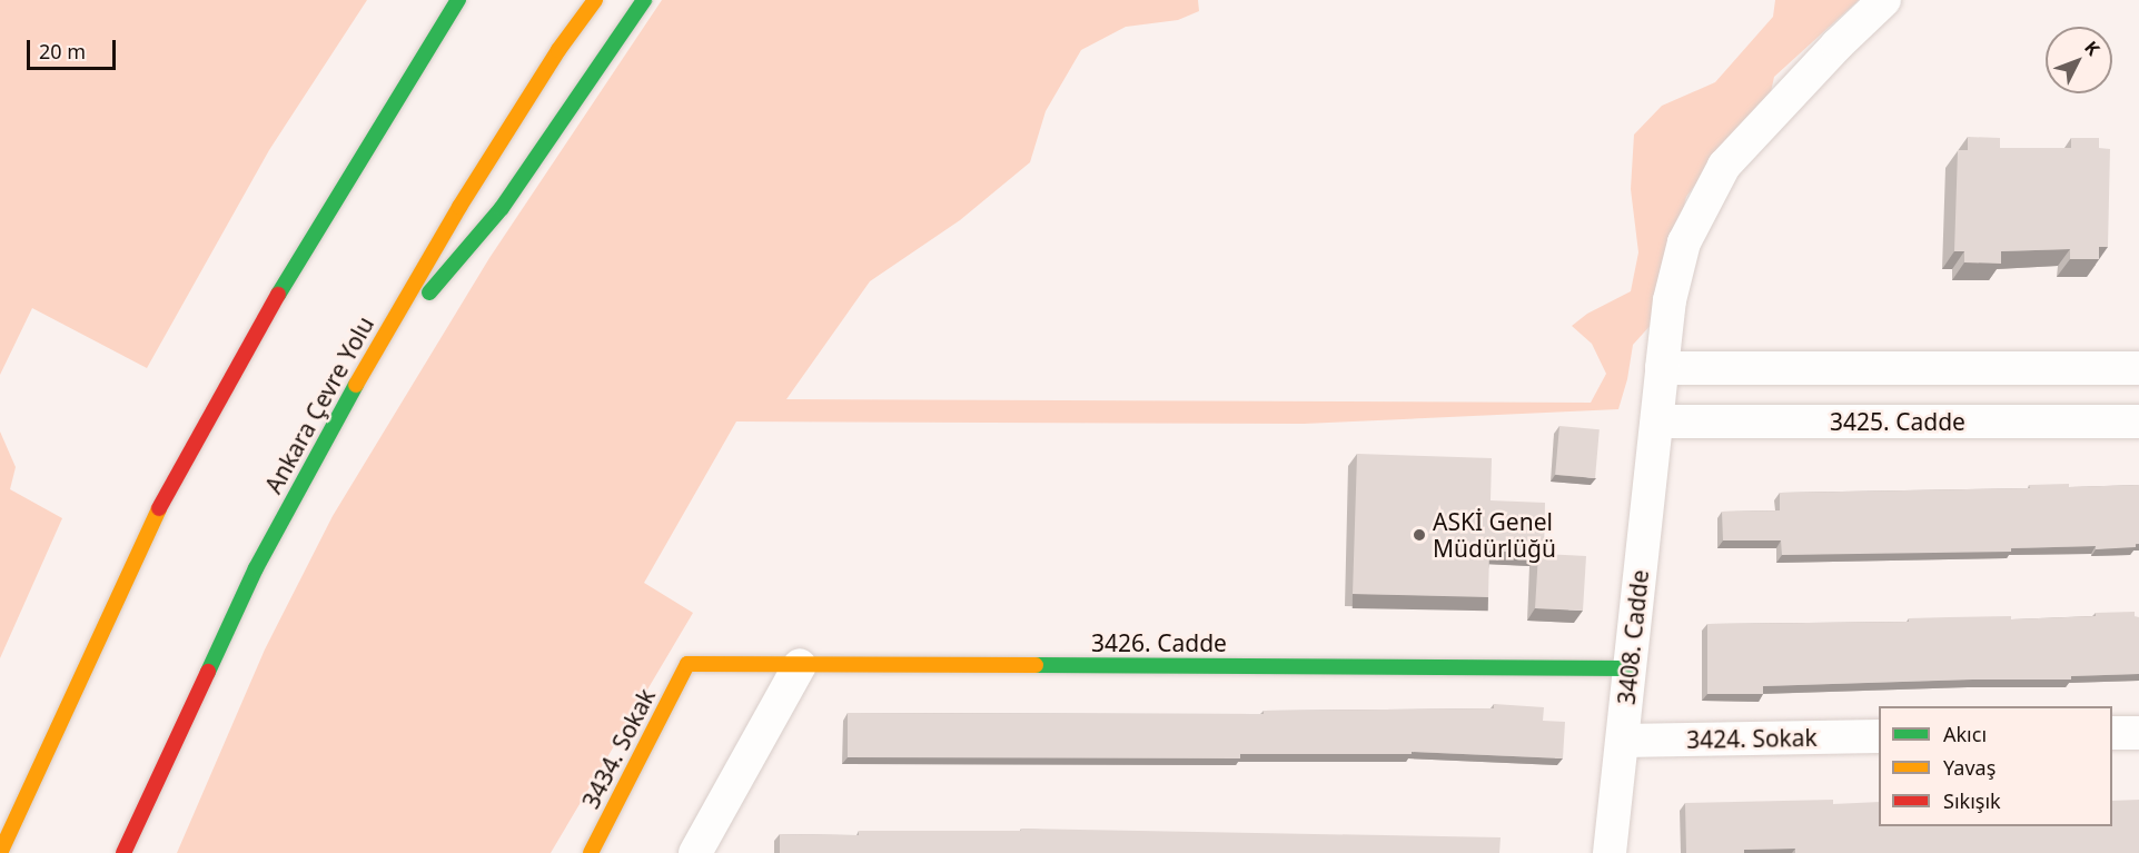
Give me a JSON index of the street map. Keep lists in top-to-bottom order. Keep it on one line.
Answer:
{"streets":{"main road":["Ankara Çevre Yolu","3426. Cadde","3434. Sokak"],"street":["3425. Cadde","3408. Cadde","3424. Sokak"]},"crossings":[["3425. Cadde","3408. Cadde"],["3408. Cadde","3426. Cadde"],["3408. Cadde","3424. Sokak"],["3426. Cadde","3434. Sokak"]],"places":["ASKİ Genel Müdürlüğü"],"legend":["Akıcı","Yavaş","Sıkışık"],"scale_bar":"20 m","north":"top right"}
